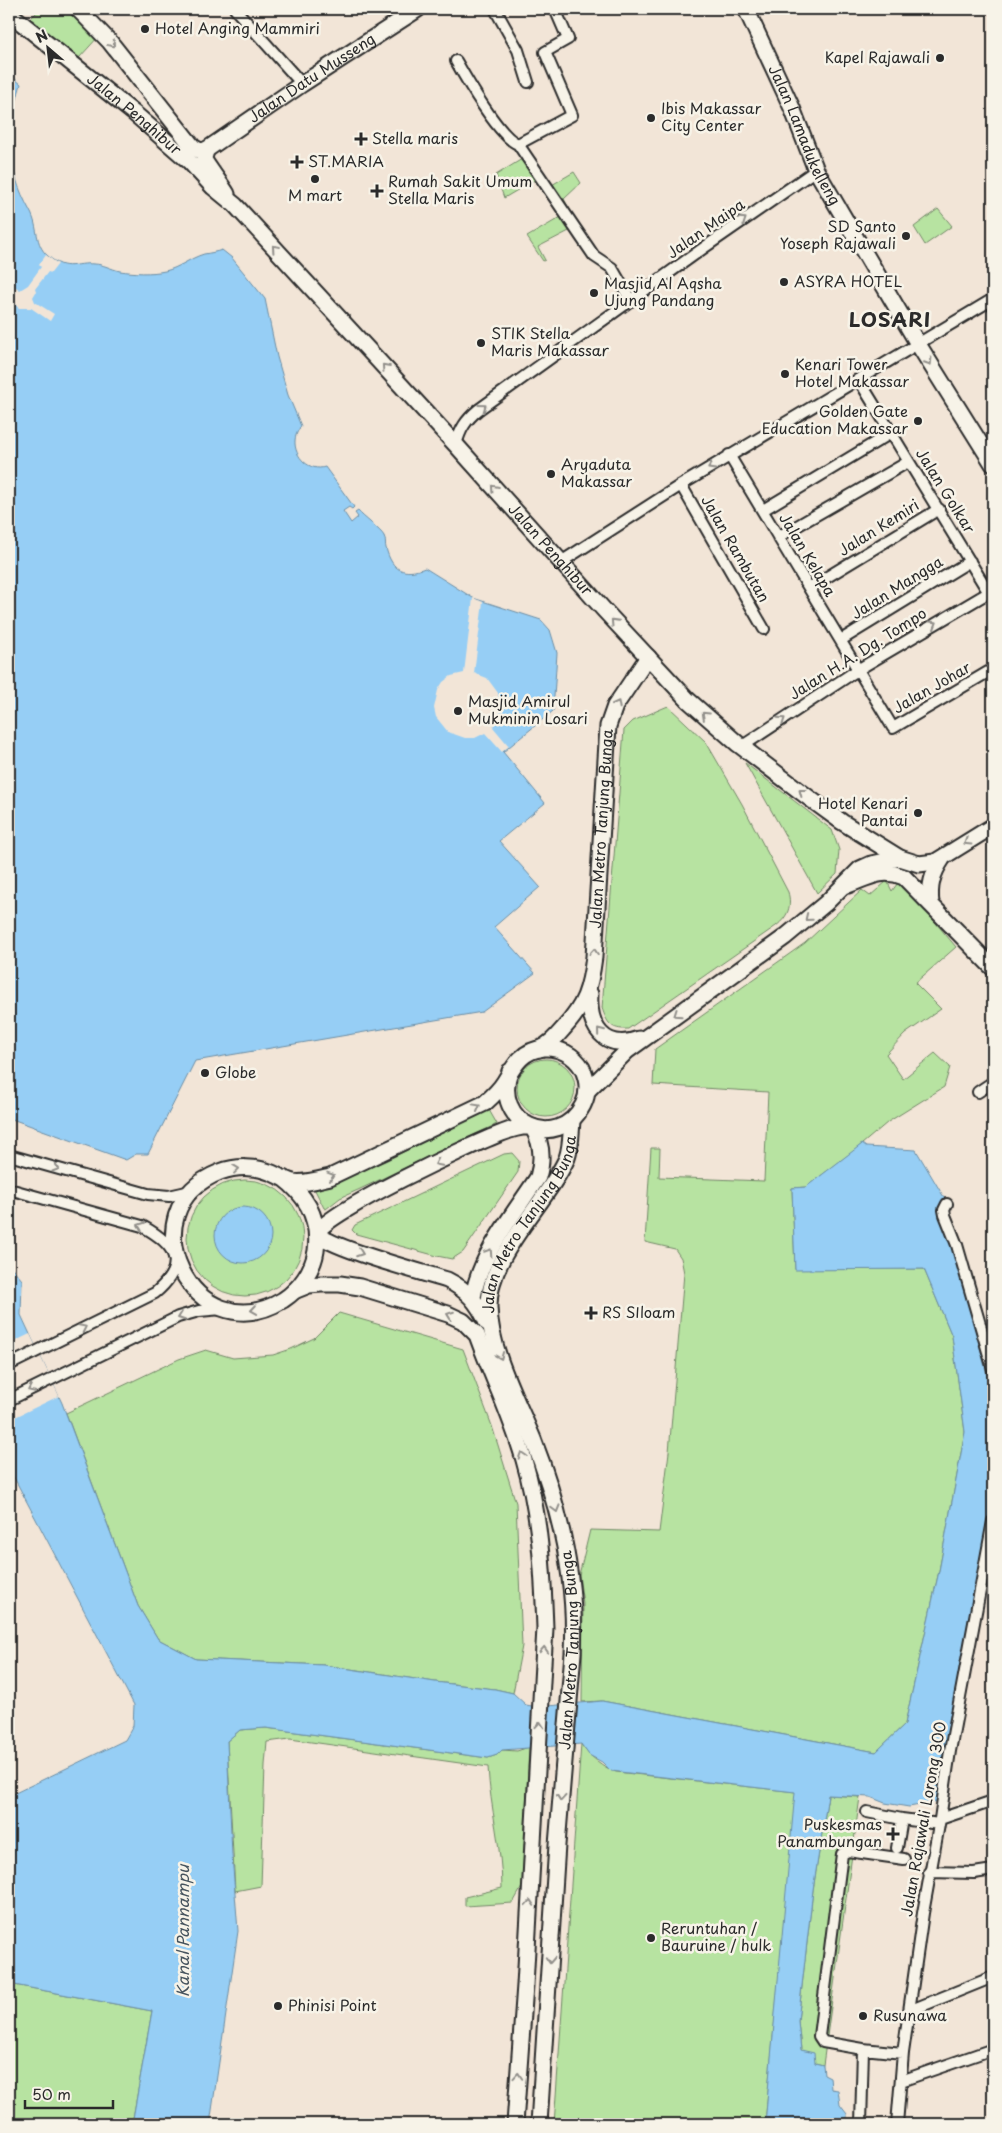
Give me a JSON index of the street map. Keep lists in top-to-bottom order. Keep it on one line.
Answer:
{"streets":{"main road":["Jalan Datu Musseng","Jalan Penghibur","Jalan Lamadukelleng","Jalan Metro Tanjung Bunga"],"street":["Jalan Maipa","Jalan Golkar","Jalan Kemiri","Jalan Rambutan","Jalan Kelapa","Jalan Mangga","Jalan H.A. Dg. Tompo","Jalan Johar","Jalan Rajawali Lorong 300"]},"crossings":[["Jalan Datu Musseng","Jalan Penghibur"],["Jalan Penghibur","Jalan Maipa"],["Jalan Penghibur","Jalan H.A. Dg. Tompo"],["Jalan Penghibur","Jalan Metro Tanjung Bunga"],["Jalan Lamadukelleng","Jalan Maipa"],["Jalan Golkar","Jalan Kemiri"],["Jalan Golkar","Jalan Mangga"],["Jalan Golkar","Jalan H.A. Dg. Tompo"],["Jalan Kemiri","Jalan Kelapa"],["Jalan Kelapa","Jalan Mangga"],["Jalan Kelapa","Jalan H.A. Dg. Tompo"],["Jalan Kelapa","Jalan Johar"],["Jalan H.A. Dg. Tompo","Jalan Johar"]],"one_way":["Jalan Penghibur","Jalan Maipa","Jalan H.A. Dg. Tompo"],"districts":["LOSARI"],"water":["Kanal Pannampu"],"places":{"other":["Hotel Anging Mammiri","Kapel Rajawali","Ibis Makassar City Center","M mart","SD Santo Yoseph Rajawali","ASYRA HOTEL","Masjid Al Aqsha Ujung Pandang","STIK Stella Maris Makassar","Kenari Tower Hotel Makassar","Golden Gate Education Makassar","Aryaduta Makassar","Masjid Amirul Mukminin Losari","Hotel Kenari Pantai","Globe","Reruntuhan / Bauruine / hulk","Phinisi Point","Rusunawa"],"health":["Stella maris","ST.MARIA","Rumah Sakit Umum Stella Maris","RS SIloam","Puskesmas Panambungan"]},"scale_bar":"50 m","north":"top left"}
